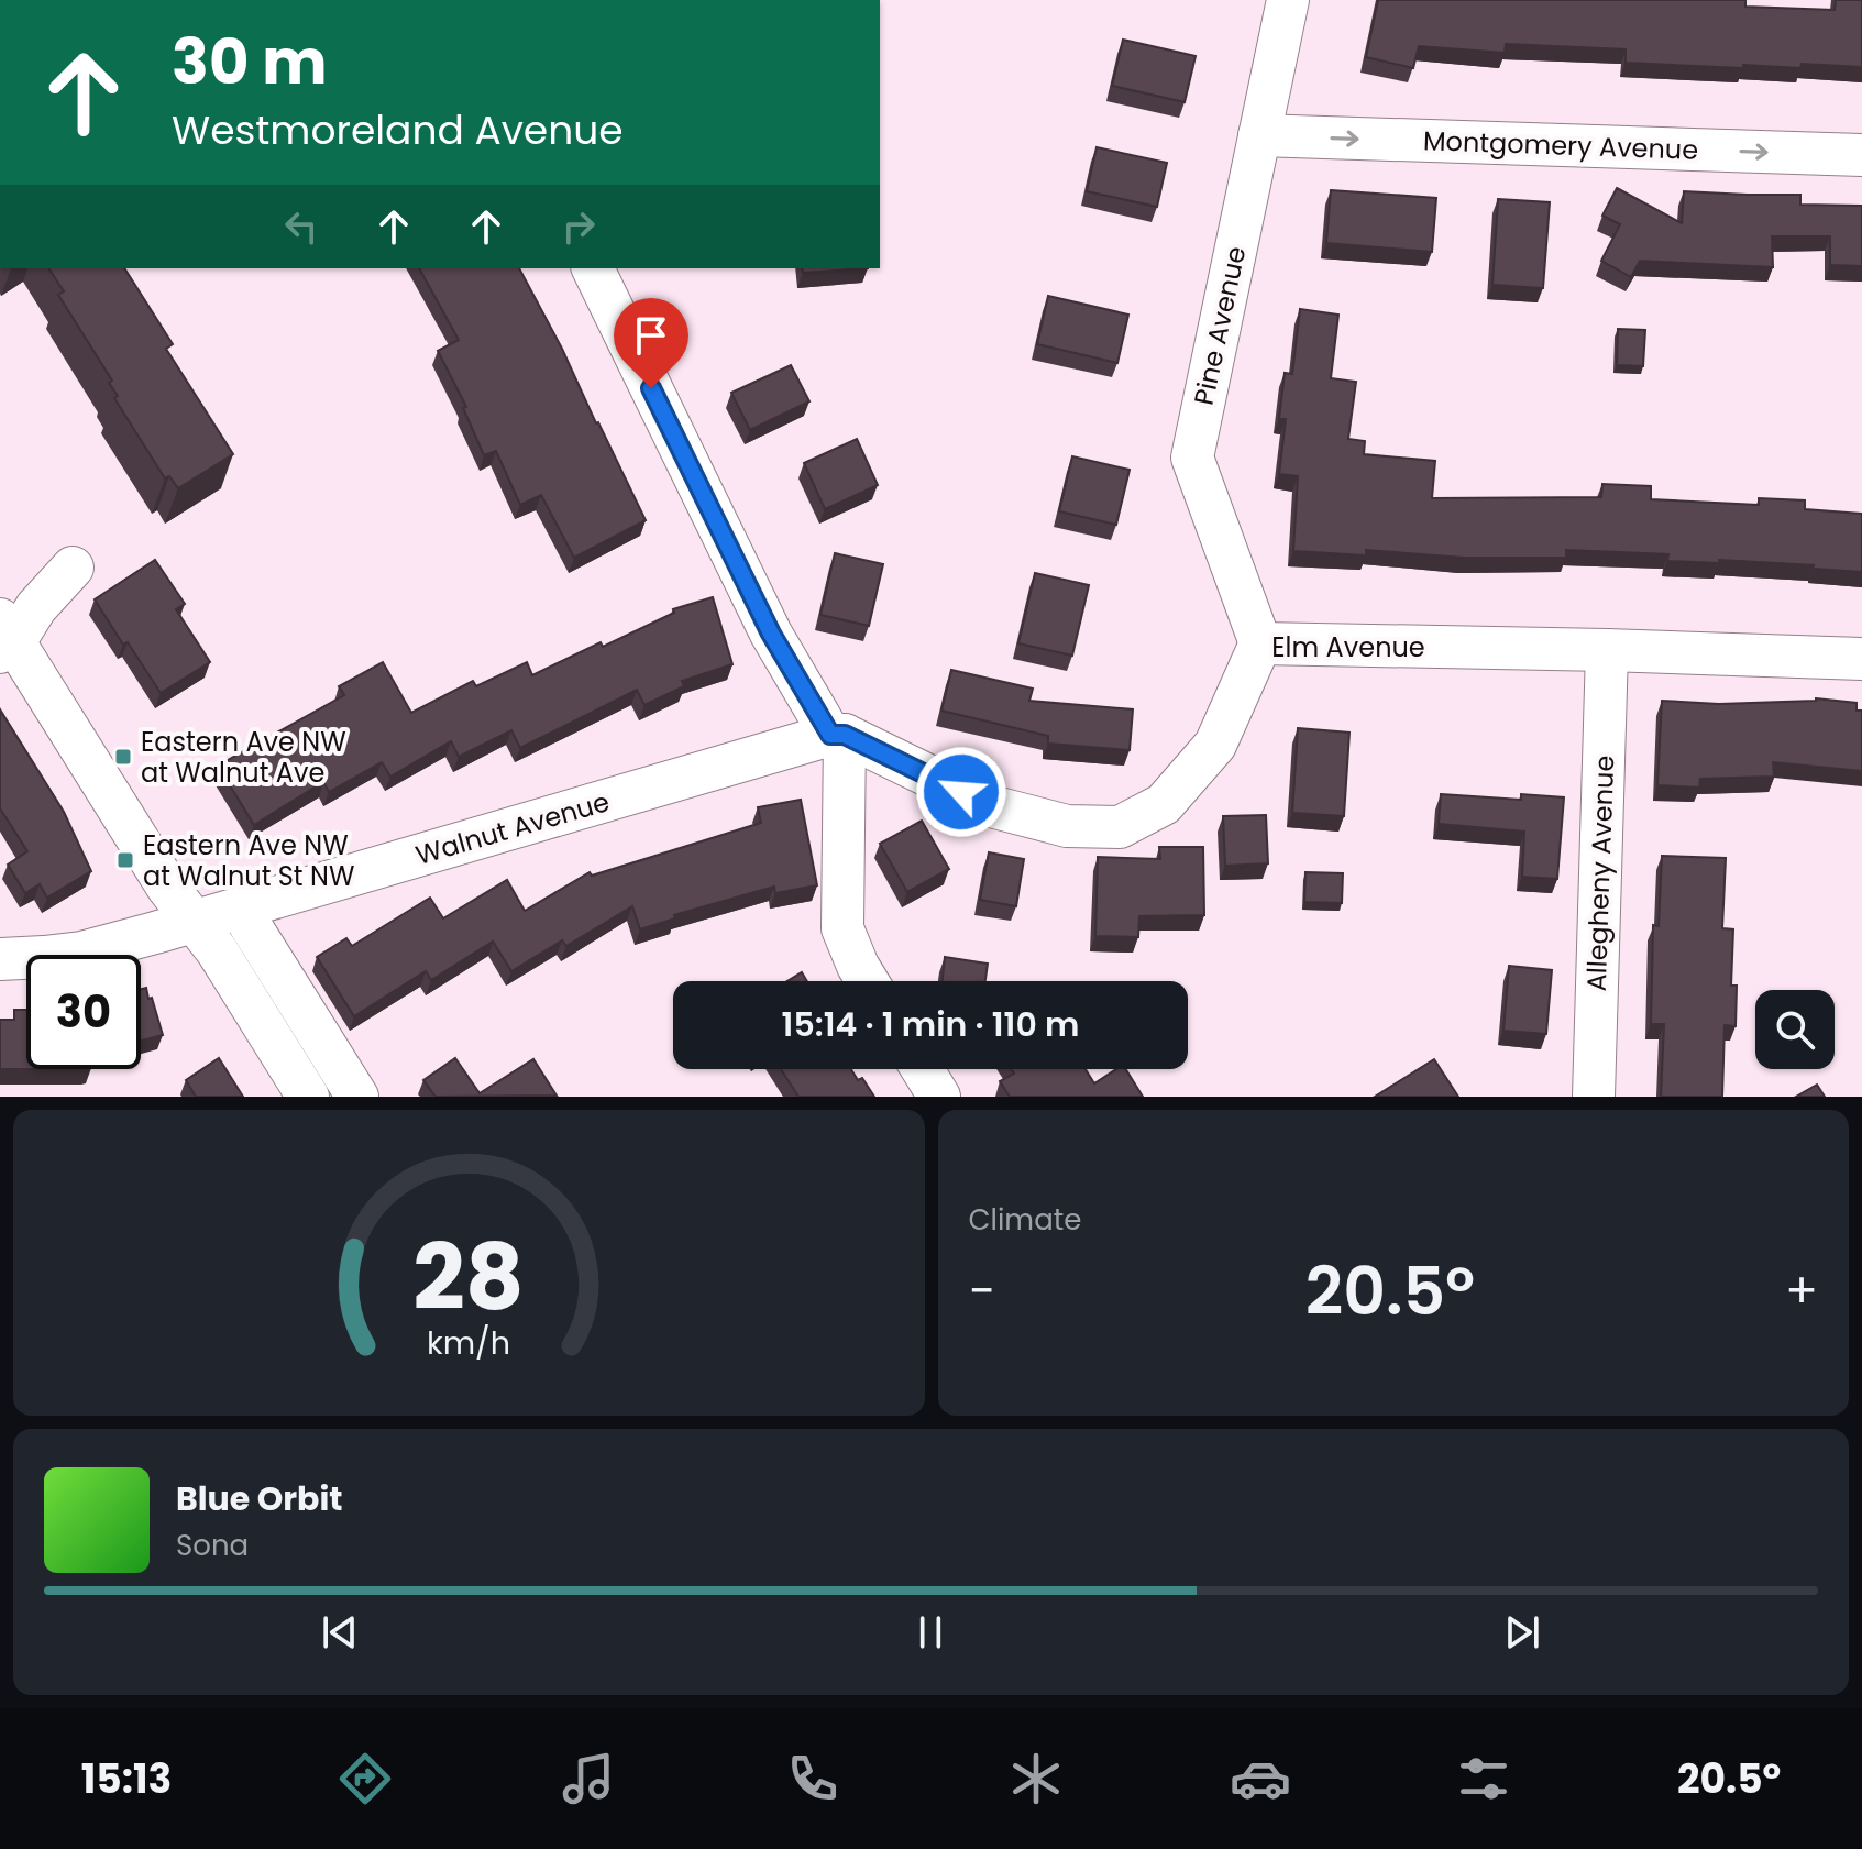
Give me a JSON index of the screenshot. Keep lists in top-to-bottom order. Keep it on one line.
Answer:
{"streets":{"street":["Montgomery Avenue","Pine Avenue","Elm Avenue","Walnut Avenue","Allegheny Avenue"]},"crossings":[["Montgomery Avenue","Pine Avenue"],["Pine Avenue","Elm Avenue"],["Elm Avenue","Walnut Avenue"],["Elm Avenue","Allegheny Avenue"]],"one_way":["Montgomery Avenue"],"places":{"transit":["Eastern Ave NW at Walnut Ave","Eastern Ave NW at Walnut St NW"]},"page":{"turn":["30 m","Westmoreland Avenue"],"limit":"30","trip":"15:14 · 1 min · 110 m","tile":"Climate","heat":["−","20.5°","+"],"song":["Blue Orbit","Sona"],"tabs":["15:13","20.5°"],"gauge":["28","km/h"]}}
